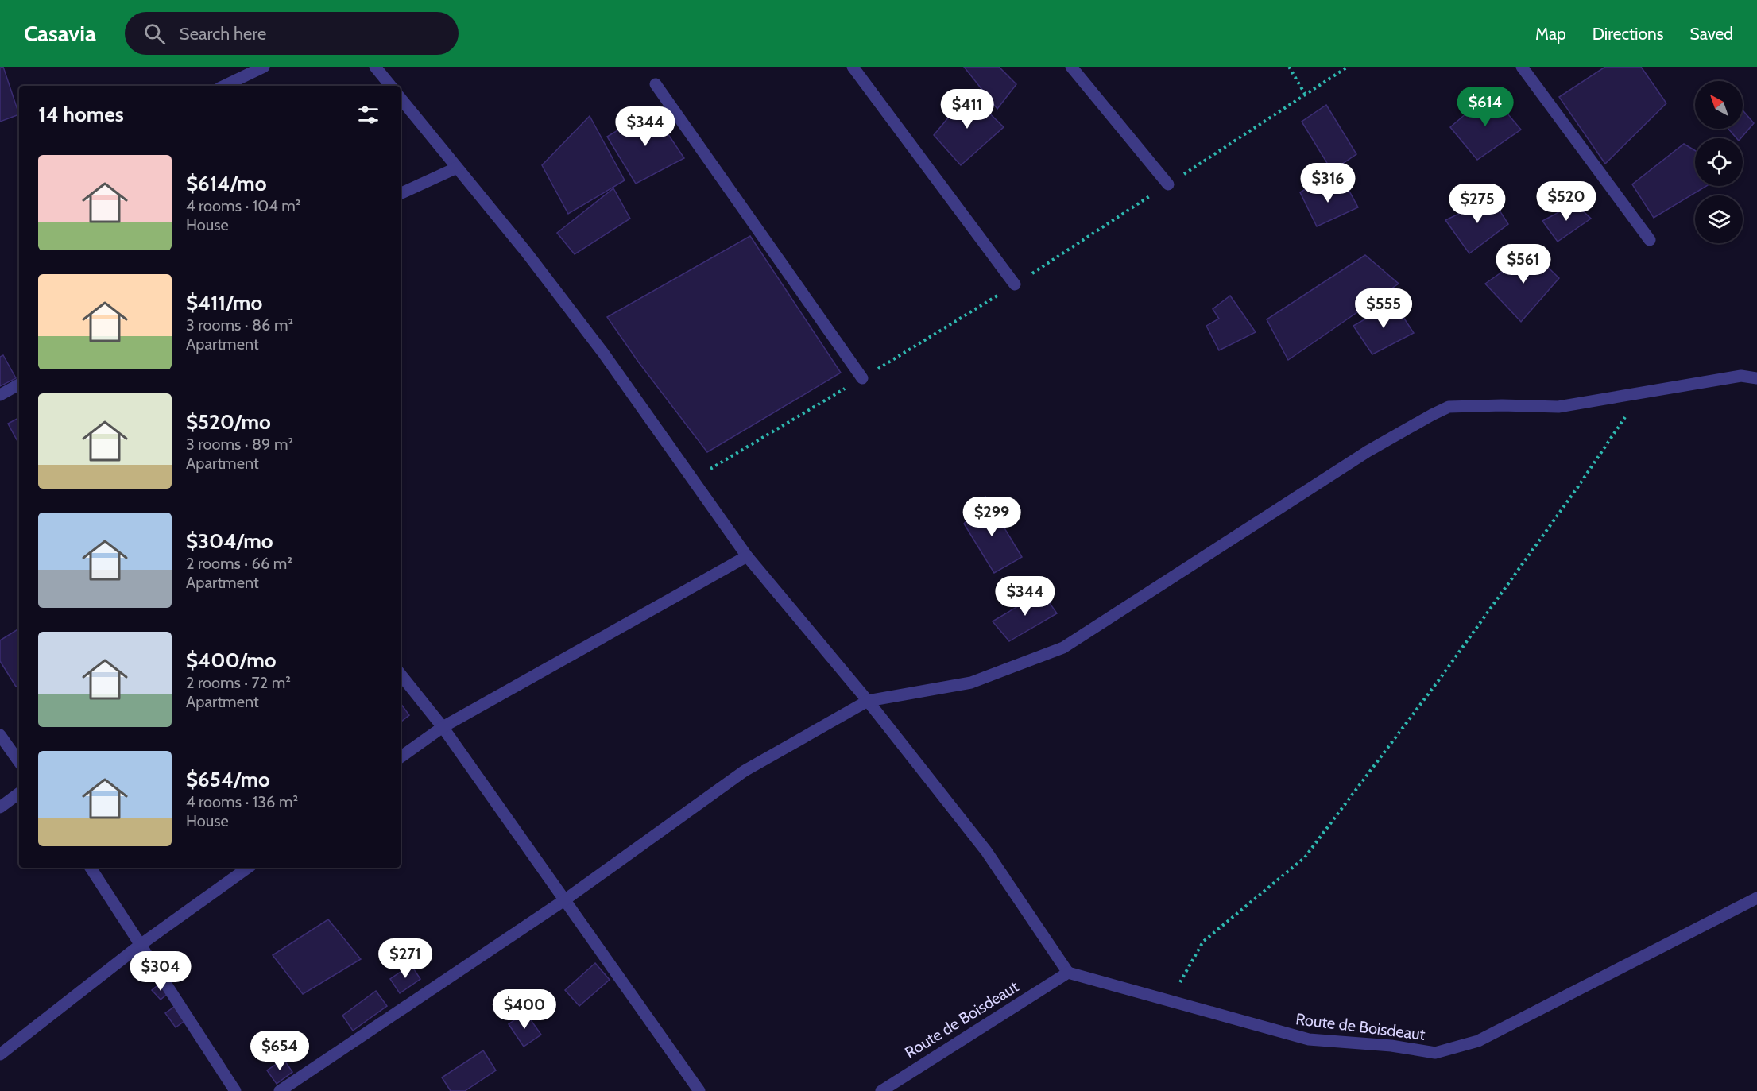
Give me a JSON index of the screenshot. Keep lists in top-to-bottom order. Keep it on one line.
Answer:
{"streets":{"street":["Route de Boisdeaut"]},"north":"top left","page":{"header":"Casavia","search":"Search here","nav":["Map","Directions","Saved"],"heading":"14 homes","price":["$614","$411","$344","$316","$520","$275","$561","$555","$299","$344","$271","$304","$400","$654"],"list":[{"name":"$614/mo","note":"4 rooms · 104 m² · House"},{"name":"$411/mo","note":"3 rooms · 86 m² · Apartment"},{"name":"$520/mo","note":"3 rooms · 89 m² · Apartment"},{"name":"$304/mo","note":"2 rooms · 66 m² · Apartment"},{"name":"$400/mo","note":"2 rooms · 72 m² · Apartment"},{"name":"$654/mo","note":"4 rooms · 136 m² · House"}]}}
